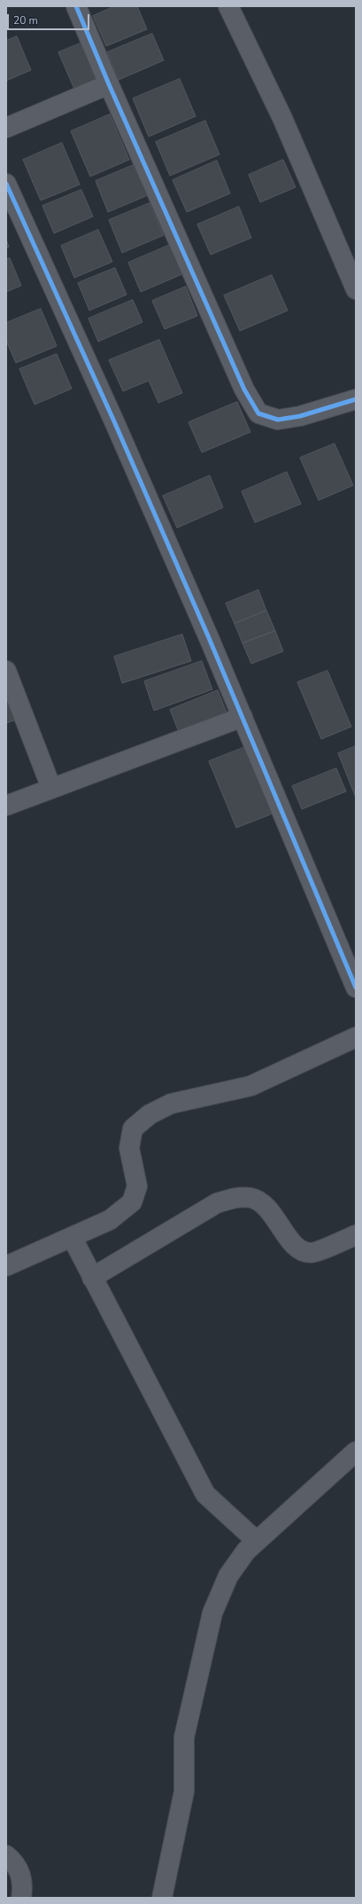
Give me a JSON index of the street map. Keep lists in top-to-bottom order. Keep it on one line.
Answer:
{"scale_bar":"20 m"}
